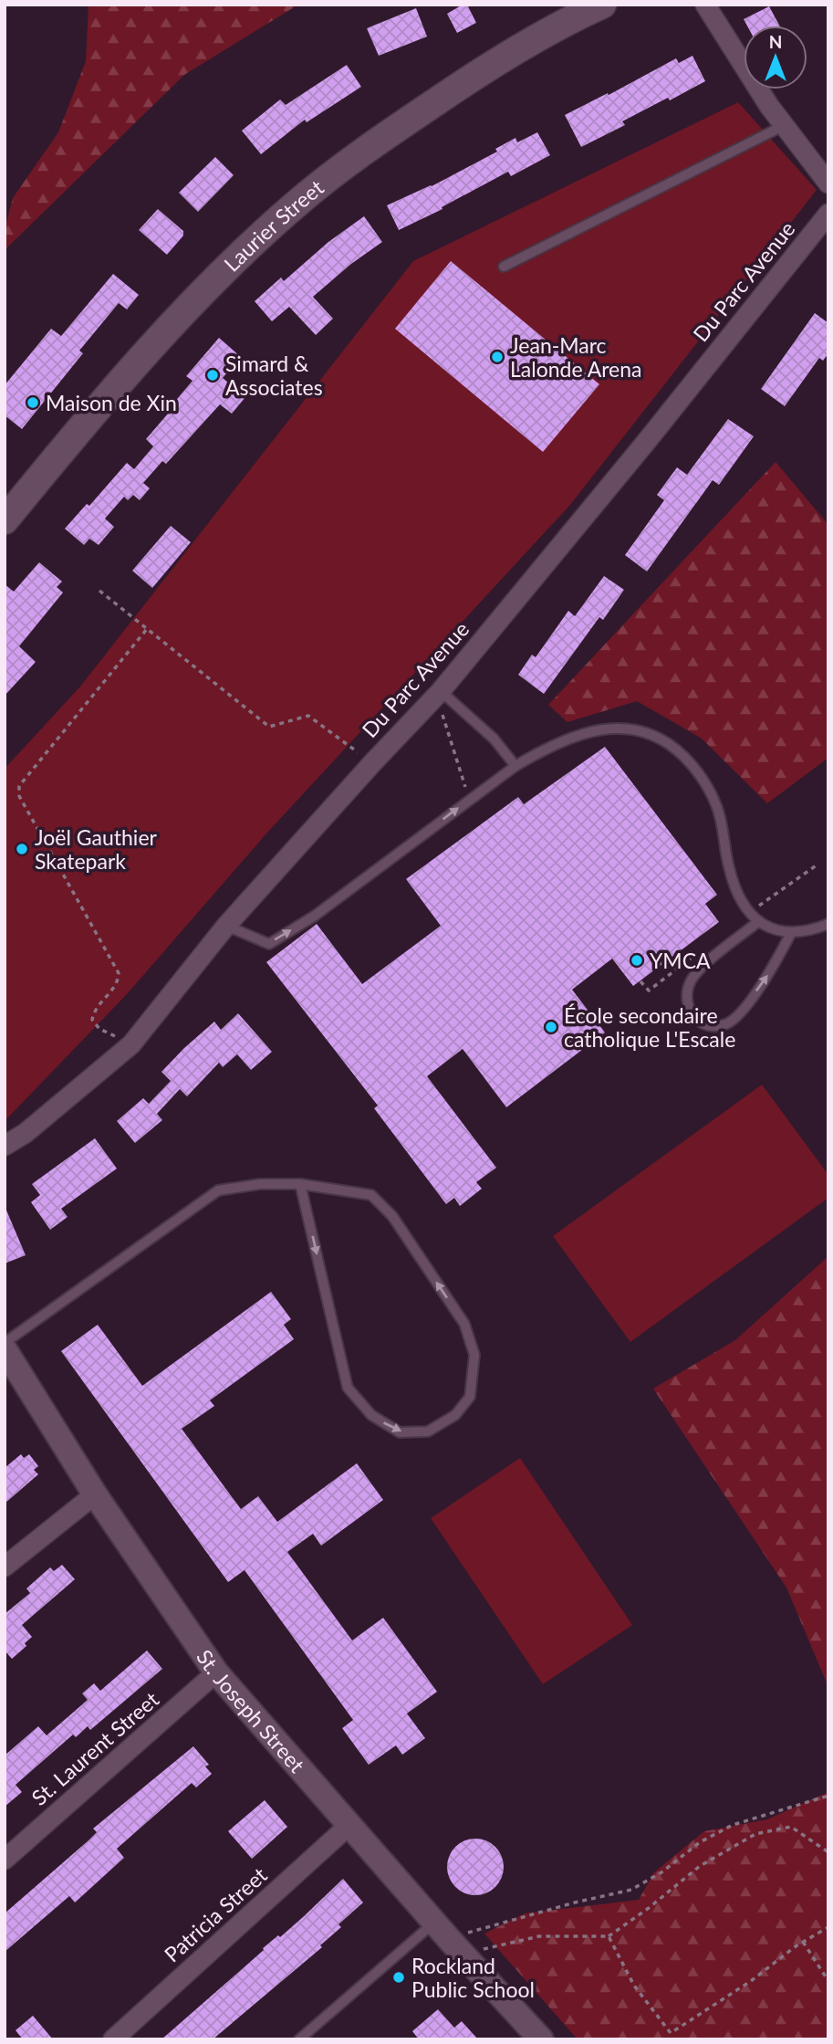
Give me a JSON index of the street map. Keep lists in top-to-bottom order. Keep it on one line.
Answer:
{"streets":{"main road":["Laurier Street"],"street":["Du Parc Avenue","St. Joseph Street","St. Laurent Street","Patricia Street"]},"crossings":[["St. Joseph Street","St. Laurent Street"],["St. Joseph Street","Patricia Street"]],"places":["Jean-Marc Lalonde Arena","Simard & Associates","Maison de Xin","Joël Gauthier Skatepark","YMCA","École secondaire catholique L'Escale","Rockland Public School"],"north":"top"}
